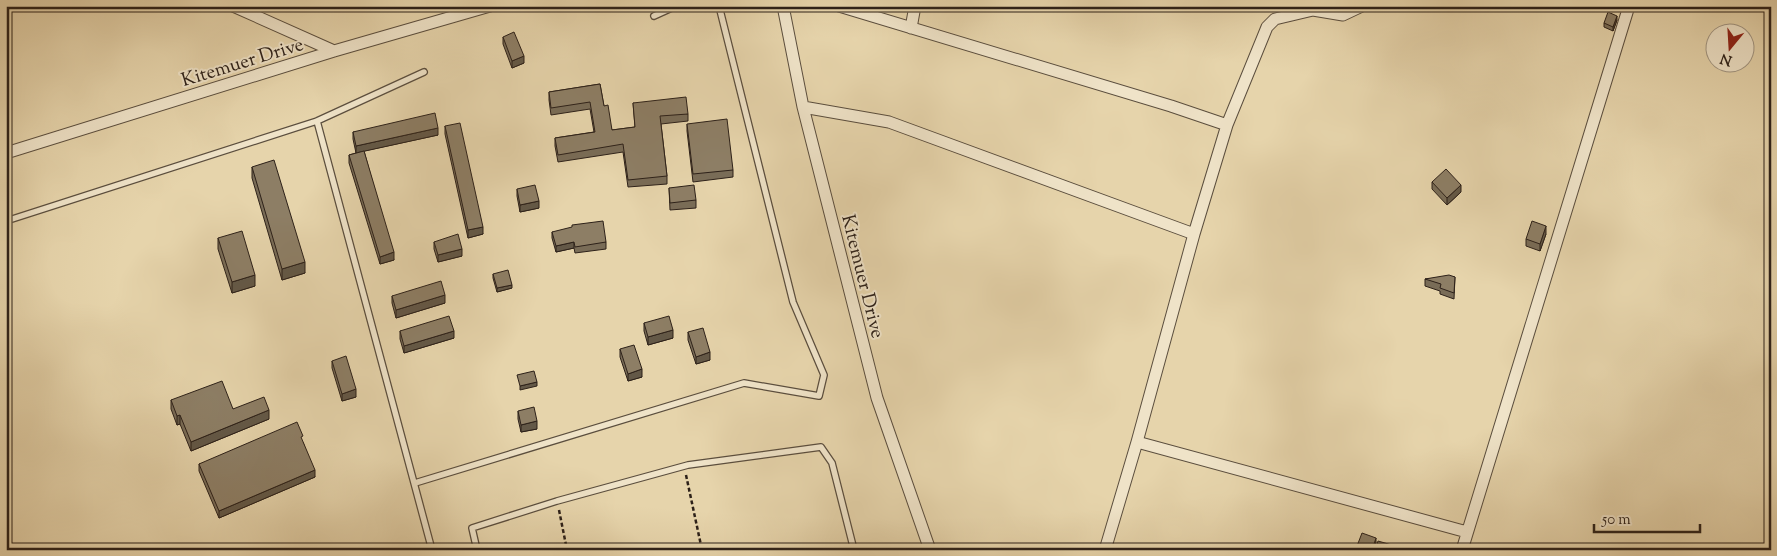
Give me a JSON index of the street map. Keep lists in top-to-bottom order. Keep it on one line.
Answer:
{"streets":{"street":["Kitemuer Drive"]},"scale_bar":"50 m","north":"bottom"}
